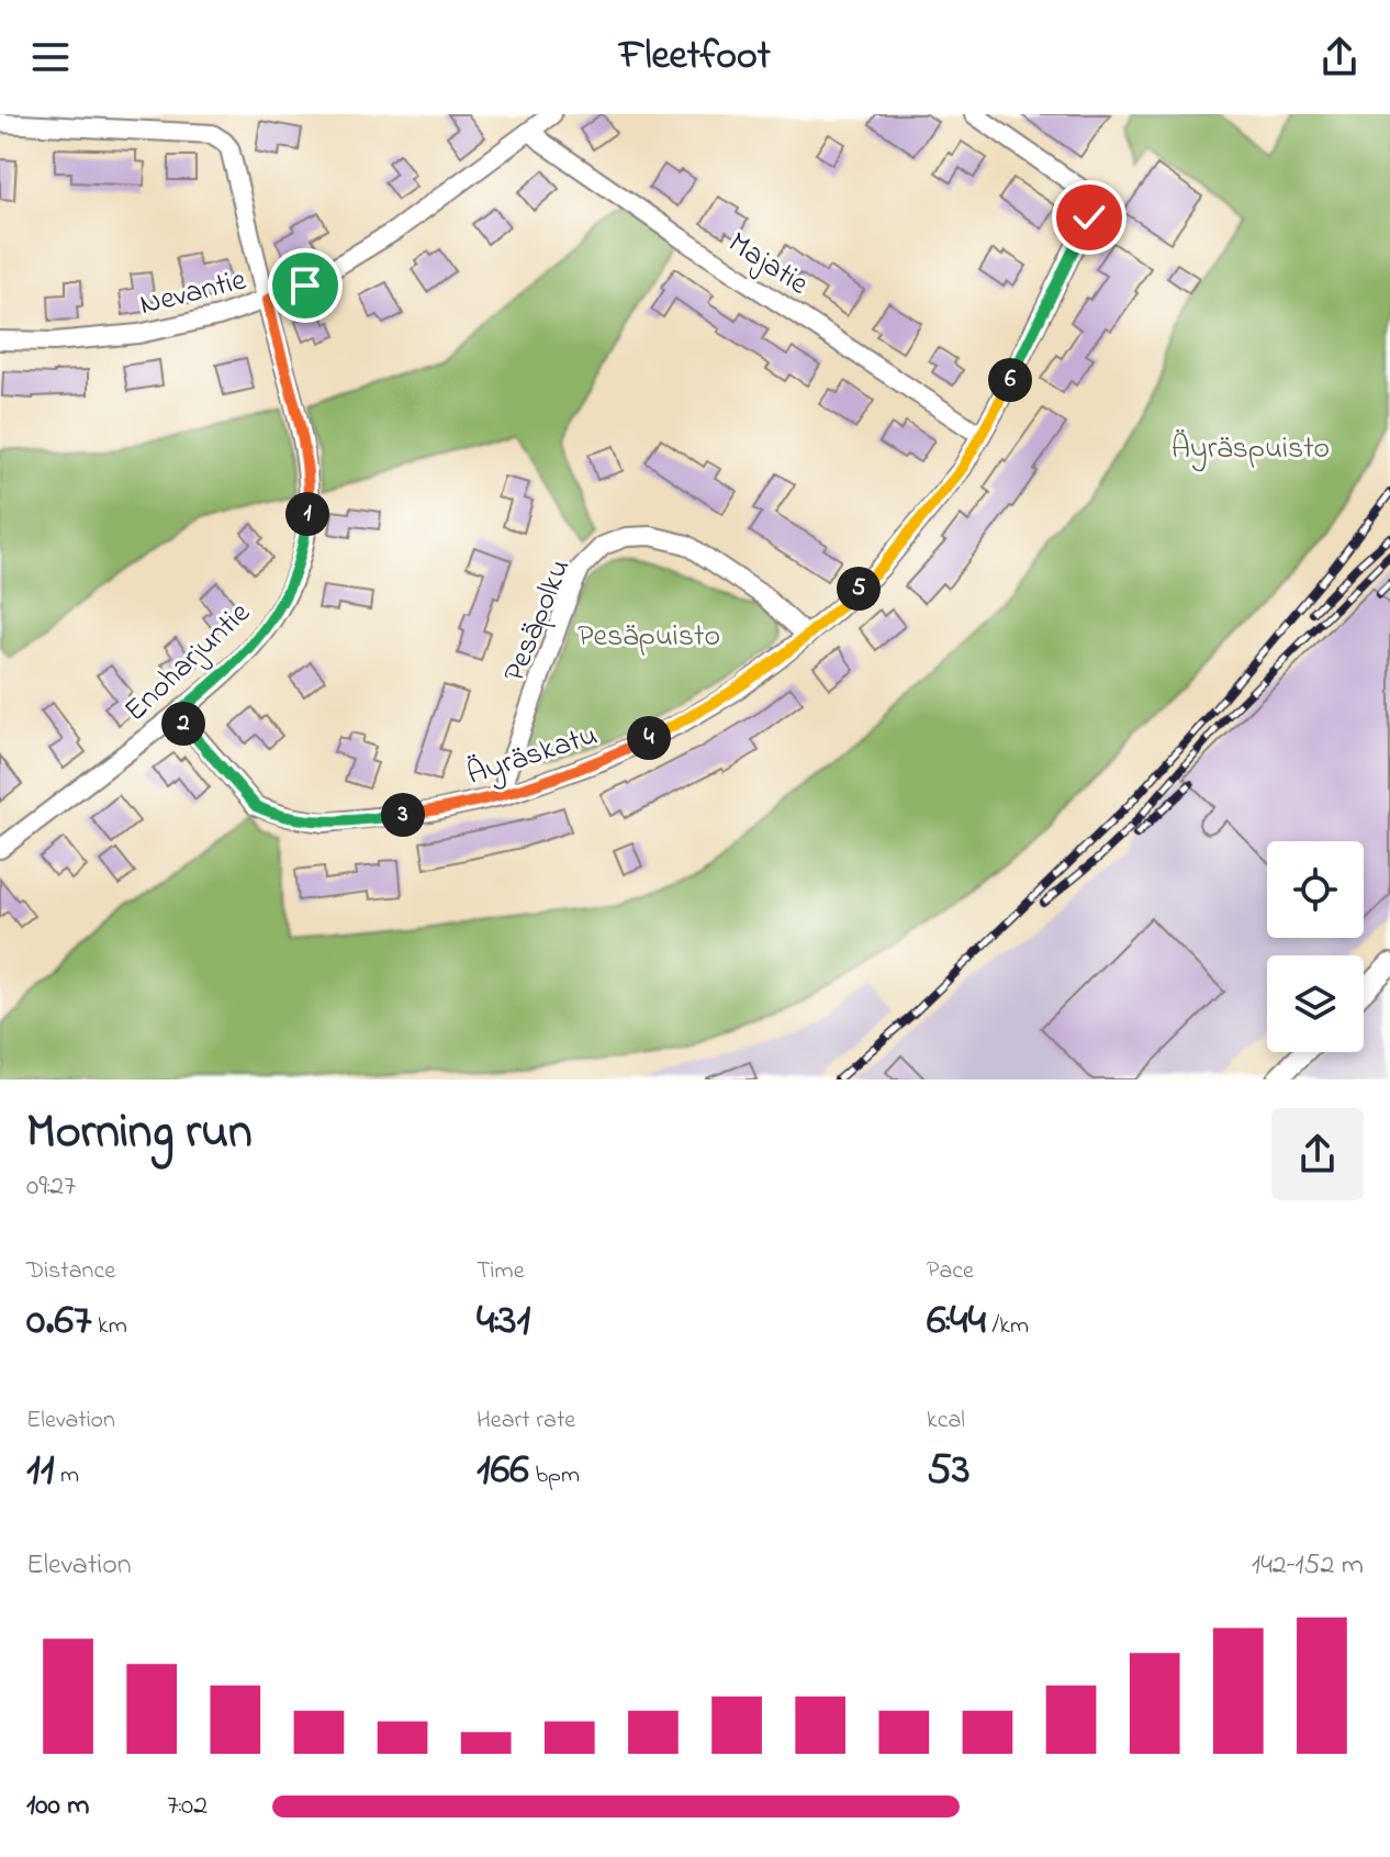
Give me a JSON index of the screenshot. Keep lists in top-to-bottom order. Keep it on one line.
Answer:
{"streets":{"street":["Majatie","Nevantie","Pesäpolku","Enoharjuntie","Äyräskatu"]},"crossings":[["Majatie","Nevantie"],["Majatie","Äyräskatu"],["Nevantie","Enoharjuntie"],["Pesäpolku","Äyräskatu"],["Enoharjuntie","Äyräskatu"]],"parks":["Äyräspuisto","Pesäpuisto"],"page":{"header":"Fleetfoot","pins":["6","1","5","2","4","3"],"heading":["Morning run","09:27"],"stats":[["Distance","0.67 km"],["Time","4:31"],["Pace","6:44 /km"],["Elevation","11 m"],["Heart rate","166 bpm"],["kcal","53"]],"chart":["Elevation","142–152 m"],"list":[{"name":"100 m","note":"7:02"}]}}
